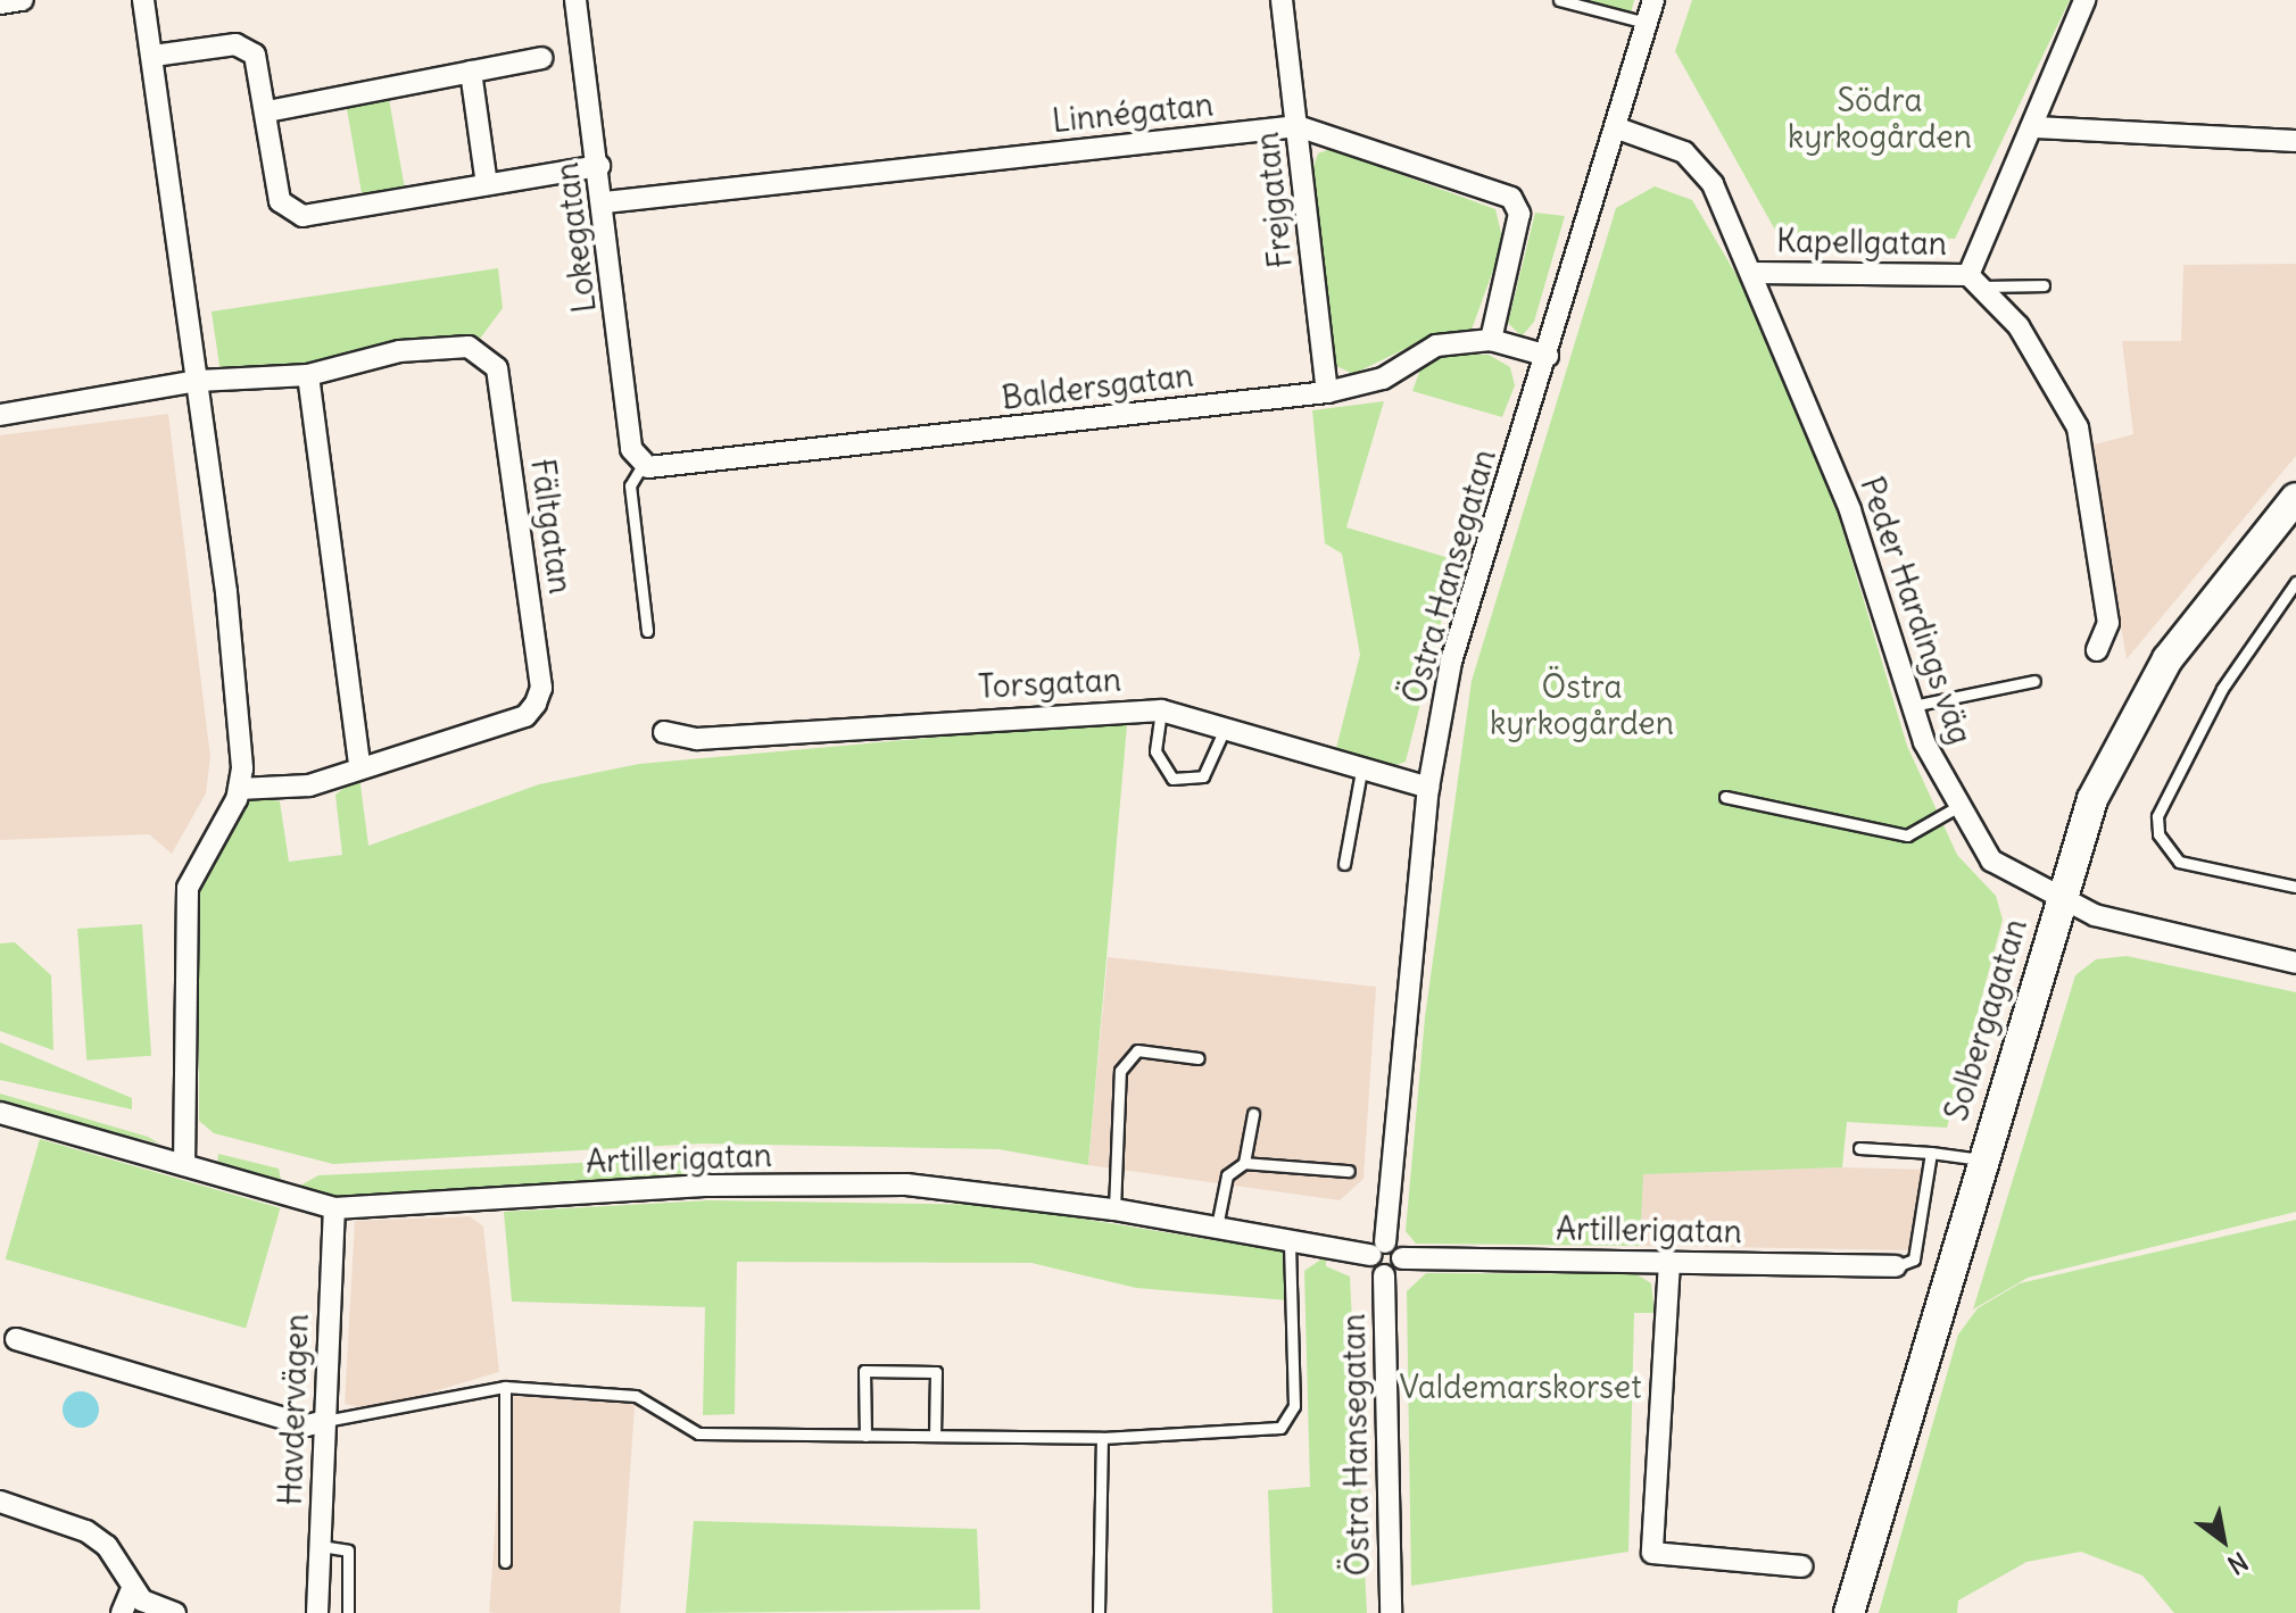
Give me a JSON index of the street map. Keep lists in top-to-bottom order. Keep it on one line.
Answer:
{"streets":{"main road":["Solbergagatan"],"street":["Linnégatan","Frejgatan","Lokegatan","Kapellgatan","Baldersgatan","Fältgatan","Östra Hansegatan","Peder Hardings väg","Torsgatan","Artillerigatan","Havdervägen"]},"crossings":[["Linnégatan","Frejgatan"],["Linnégatan","Lokegatan"],["Linnégatan","Baldersgatan"],["Frejgatan","Baldersgatan"],["Lokegatan","Baldersgatan"],["Kapellgatan","Peder Hardings väg"],["Baldersgatan","Östra Hansegatan"],["Östra Hansegatan","Peder Hardings väg"],["Östra Hansegatan","Torsgatan"],["Östra Hansegatan","Artillerigatan"],["Peder Hardings väg","Solbergagatan"],["Artillerigatan","Havdervägen"]],"parks":["Södra kyrkogården","Östra kyrkogården","Valdemarskorset"],"north":"bottom right"}
